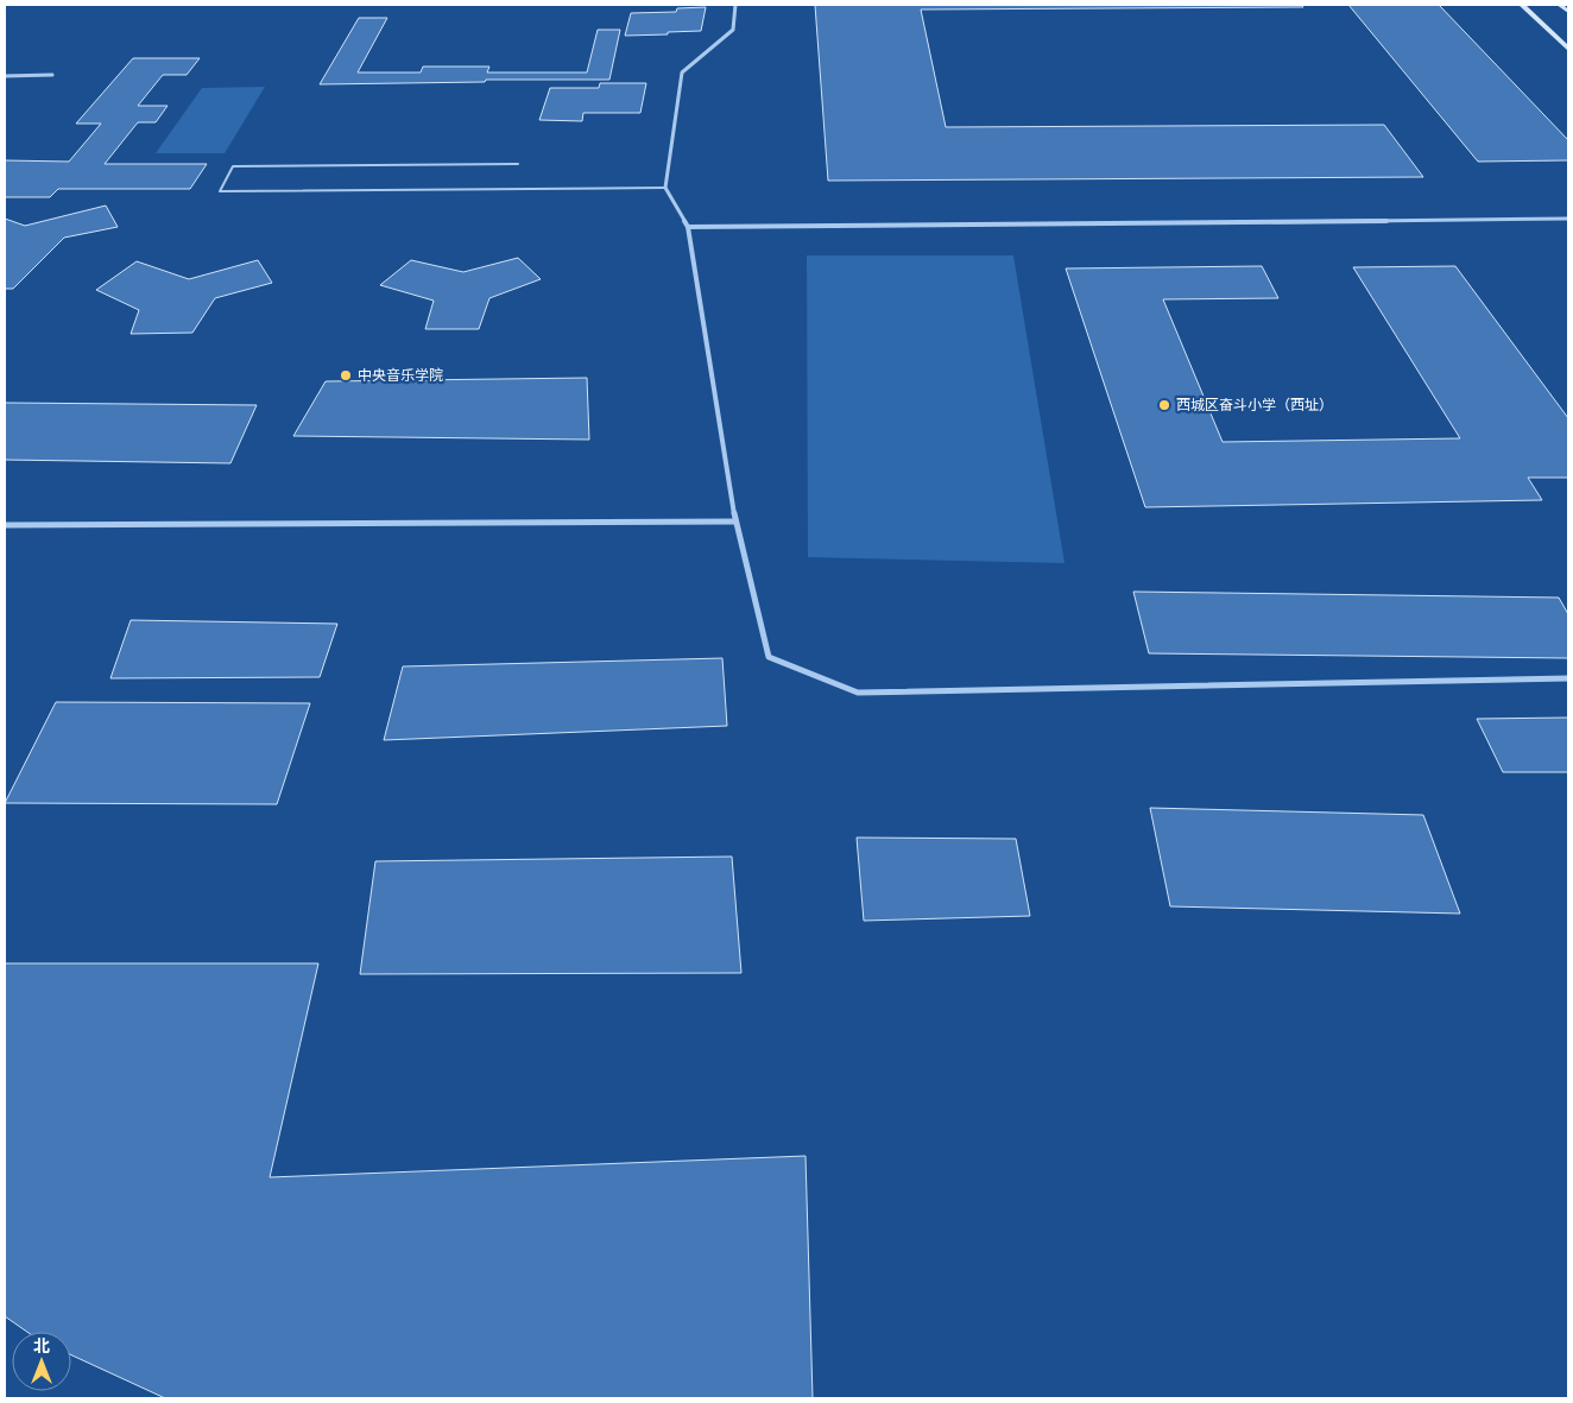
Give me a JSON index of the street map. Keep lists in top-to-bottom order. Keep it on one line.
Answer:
{"places":["中央音乐学院","西城区奋斗小学（西址）"],"north":"top"}
